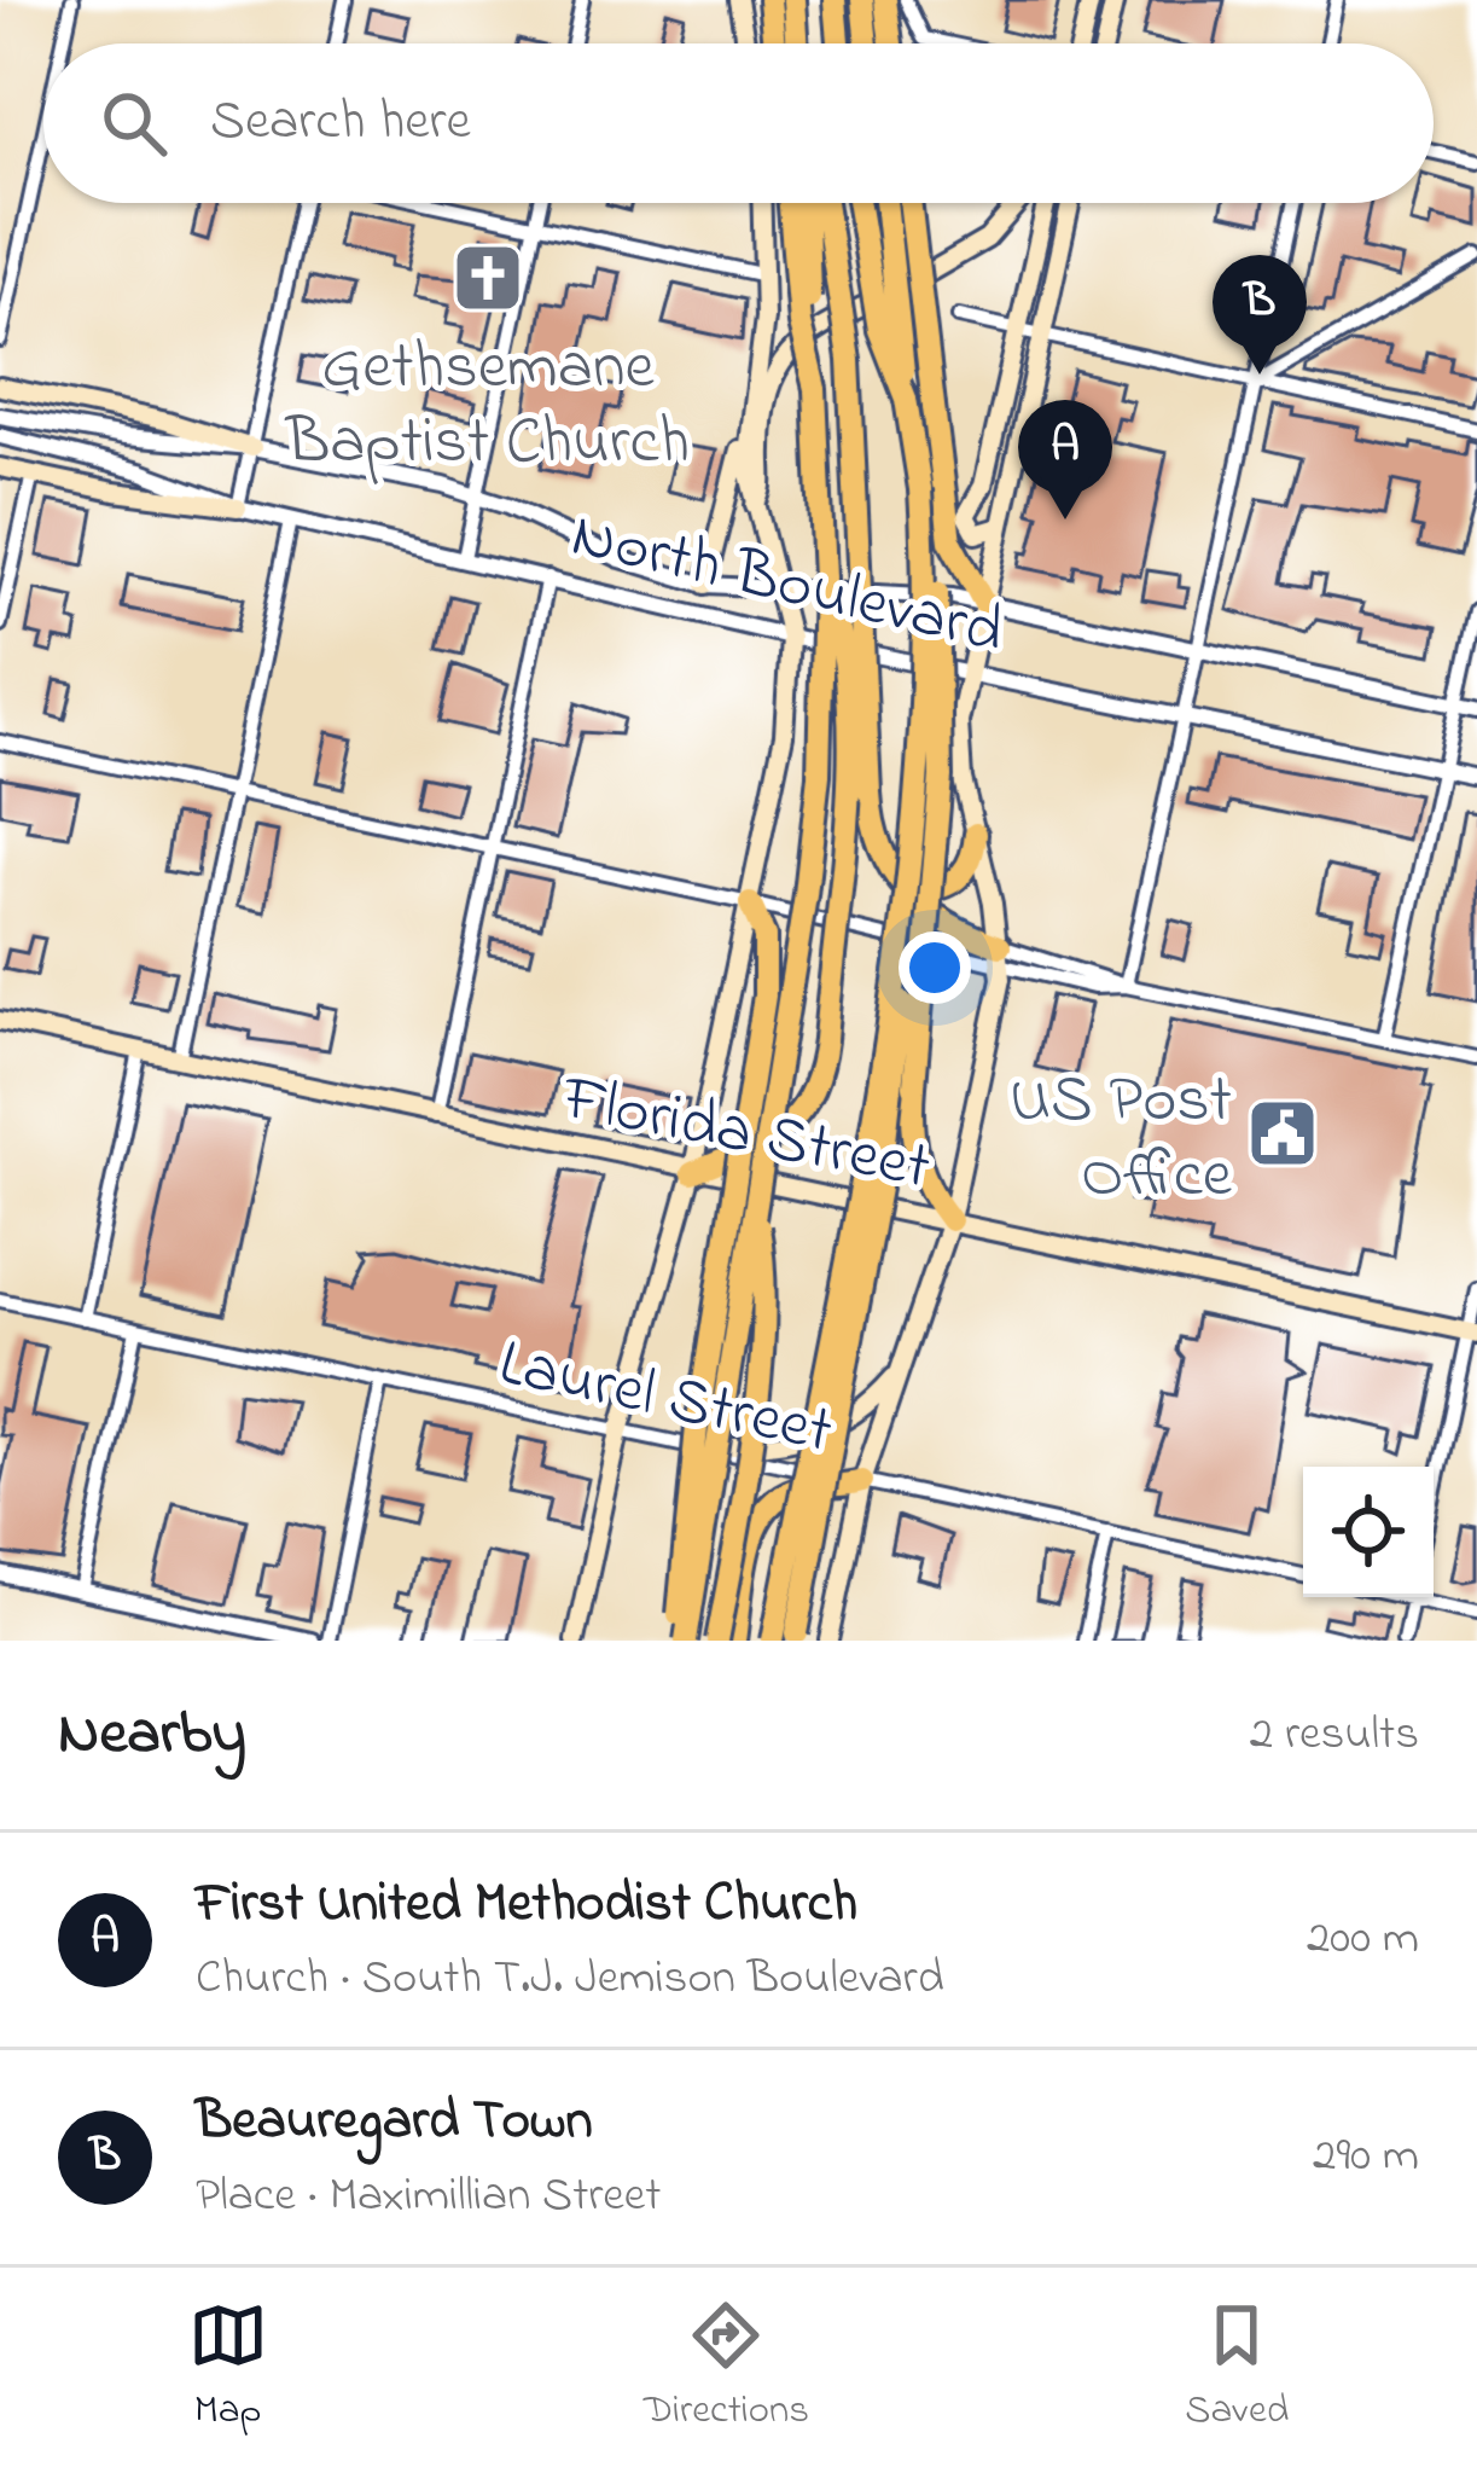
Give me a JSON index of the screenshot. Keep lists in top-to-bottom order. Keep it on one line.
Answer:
{"streets":{"main road":["Florida Street"],"street":["North Boulevard","Laurel Street"]},"places":{"church":["Gethsemane Baptist Church"],"public building":["US Post Office"]},"page":{"search":"Search here","pins":["B","A"],"heading":["Nearby","2 results"],"list":[{"mark":"A","name":"First United Methodist Church","note":"Church · South T.J. Jemison Boulevard","value":"200 m"},{"mark":"B","name":"Beauregard Town","note":"Place · Maximillian Street","value":"290 m"}],"nav":["Map","Directions","Saved"]}}
